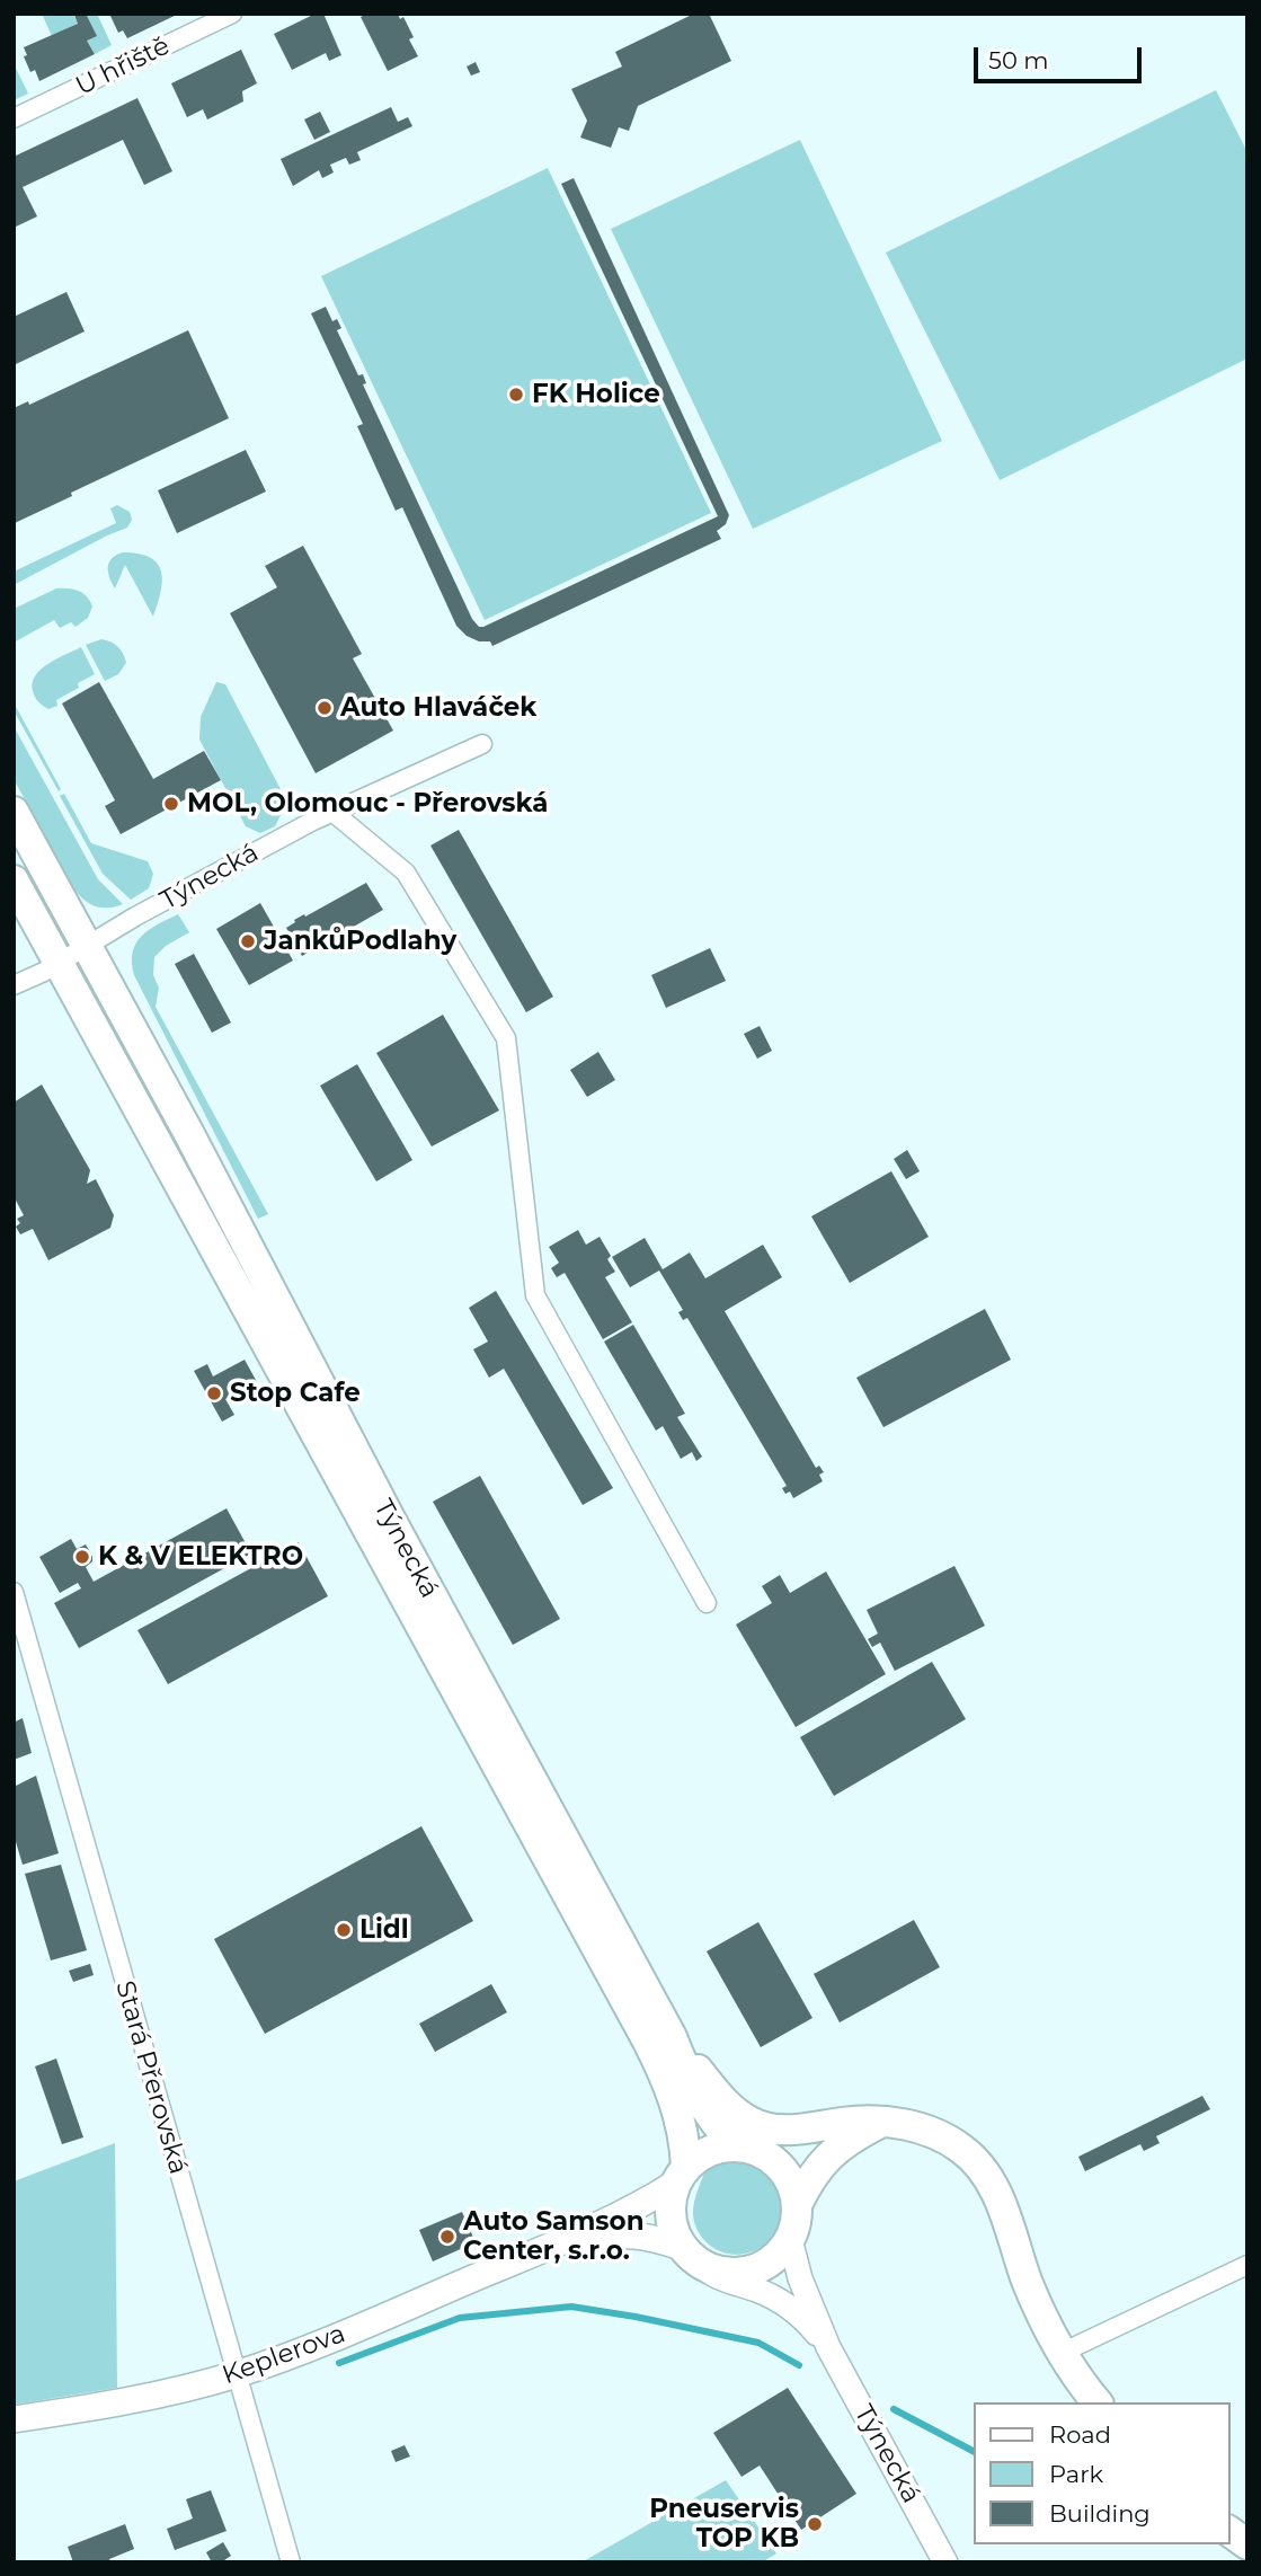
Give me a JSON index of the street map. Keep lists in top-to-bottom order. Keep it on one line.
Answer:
{"streets":{"main road":["Týnecká","Keplerova"],"street":["U hřiště","Stará Přerovská"]},"crossings":[["Týnecká","Keplerova"],["Stará Přerovská","Keplerova"]],"places":["FK Holice","Auto Hlaváček","MOL, Olomouc - Přerovská","JankůPodlahy","Stop Cafe","K & V ELEKTRO","Lidl","Auto Samson Center, s.r.o.","Pneuservis TOP KB"],"legend":["Road","Park","Building"],"scale_bar":"50 m"}
